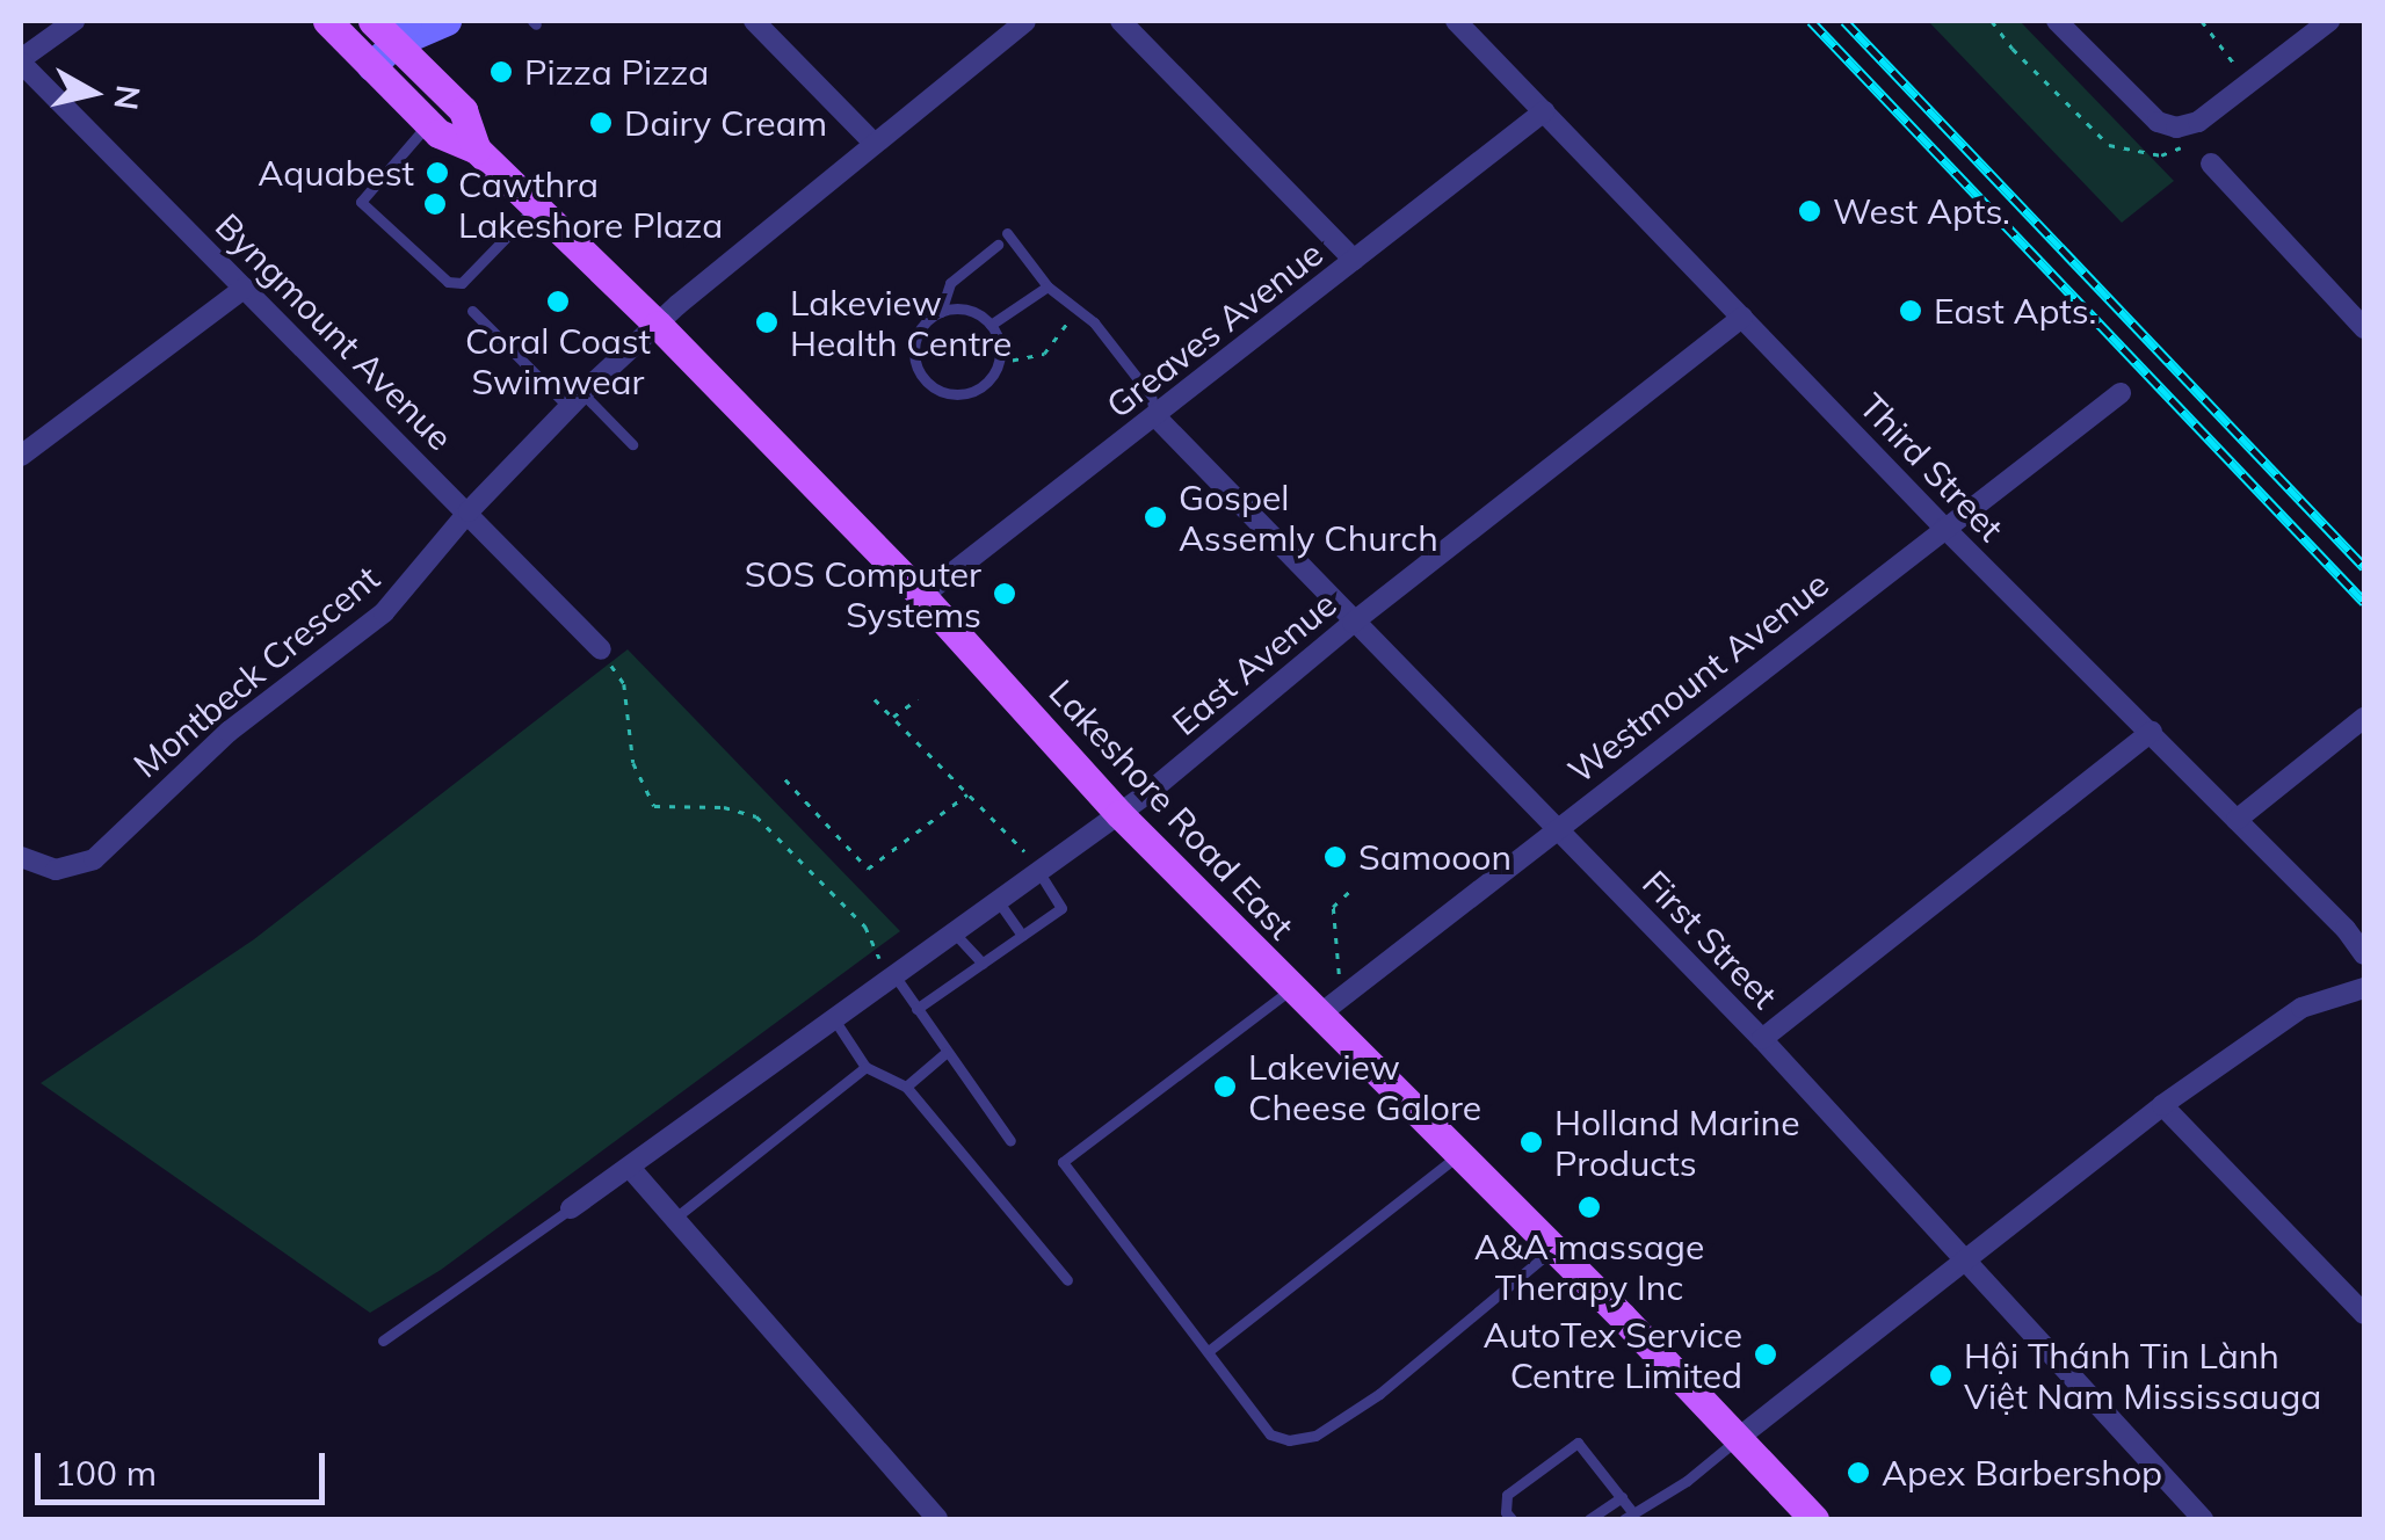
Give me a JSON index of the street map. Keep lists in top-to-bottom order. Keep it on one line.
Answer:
{"streets":{"main road":["Lakeshore Road East"],"street":["Greaves Avenue","Byngmount Avenue","Third Street","East Avenue","Montbeck Crescent","Westmount Avenue","First Street"]},"crossings":[["Greaves Avenue","Third Street"],["Greaves Avenue","Lakeshore Road East"],["Greaves Avenue","First Street"],["Byngmount Avenue","Montbeck Crescent"],["Third Street","East Avenue"],["Third Street","Westmount Avenue"],["East Avenue","Lakeshore Road East"],["East Avenue","First Street"],["Montbeck Crescent","Lakeshore Road East"],["Westmount Avenue","Lakeshore Road East"],["Westmount Avenue","First Street"]],"places":["Pizza Pizza","Dairy Cream","Aquabest","Cawthra Lakeshore Plaza","West Apts.","Coral Coast Swimwear","East Apts.","Lakeview Health Centre","Gospel Assemly Church","SOS Computer Systems","Samooon","Lakeview Cheese Galore","Holland Marine Products","A&A massage Therapy Inc","AutoTex Service Centre Limited","Hội Thánh Tin Lành Việt Nam Mississauga","Apex Barbershop"],"scale_bar":"100 m","north":"right"}
